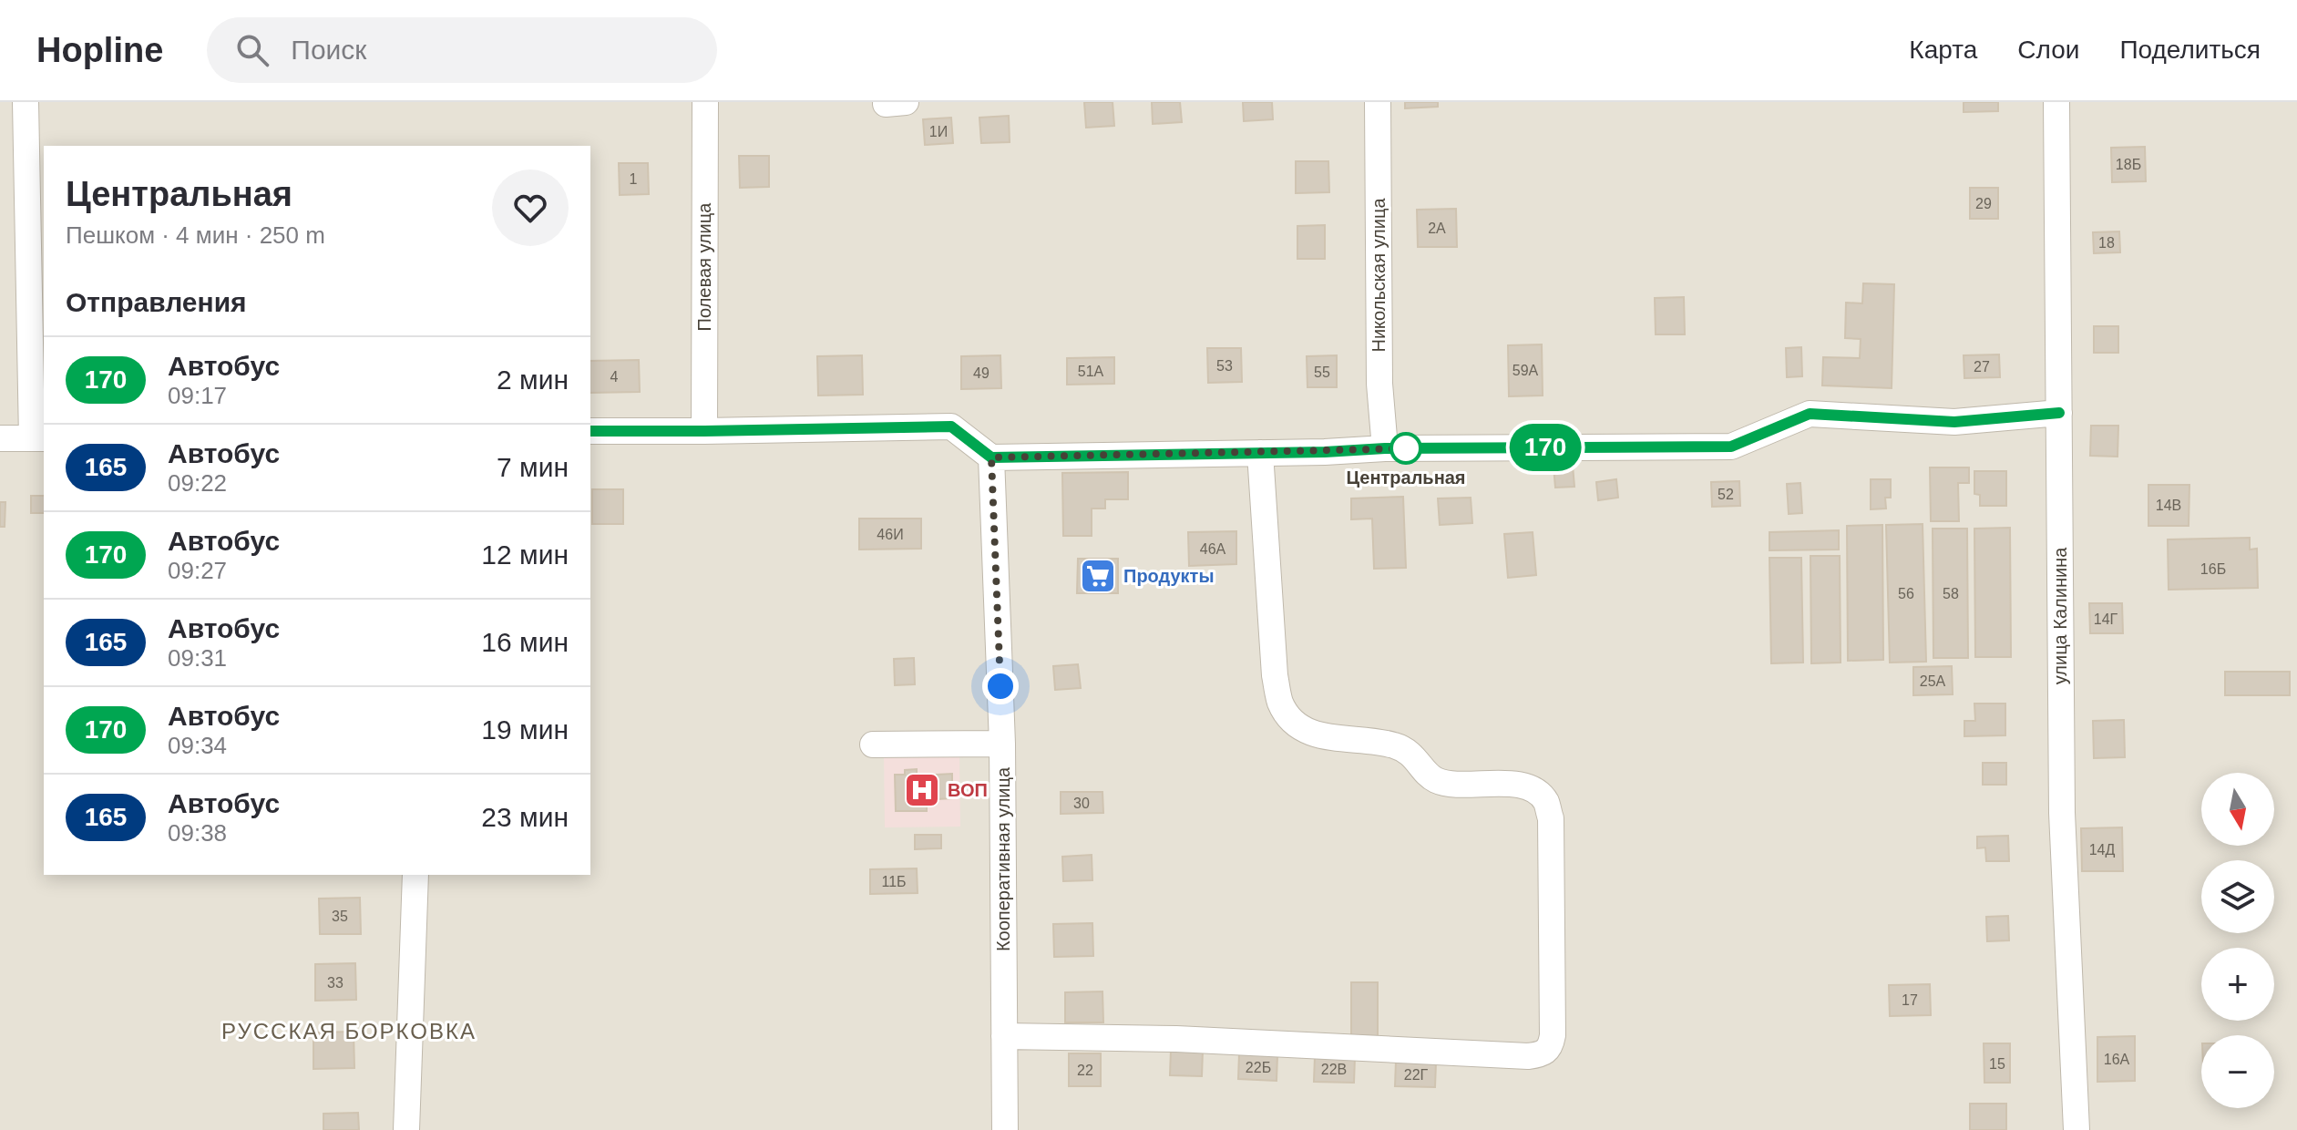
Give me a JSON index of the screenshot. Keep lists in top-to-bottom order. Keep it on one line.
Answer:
{"streets":{"street":["Полевая улица","Никольская улица","улица Калинина","Кооперативная улица"]},"districts":["РУССКАЯ БОРКОВКА"],"places":{"other":["Центральная"],"supermarket":["Продукты"],"hospital":["ВОП"]},"lines":["bus line 170"],"house_numbers":["1И","18Б","1","29","2А","18","53","27","59А","51A","55","49","4","52","14В","46И","46А","16Б","56","58","14Г","25А","30","14Д","11Б","35","33","17","16А","15","22Б","22В","22","22Г"],"north":"bottom","page":{"header":"Hopline","search":"Поиск","nav":["Карта","Слои","Поделиться"],"on_map":"170","heading":[["Центральная","Пешком · 4 мин · 250 m"],"Отправления"],"list":[{"mark":"170","name":"Автобус","note":"09:17","value":"2 мин"},{"mark":"165","name":"Автобус","note":"09:22","value":"7 мин"},{"mark":"170","name":"Автобус","note":"09:27","value":"12 мин"},{"mark":"165","name":"Автобус","note":"09:31","value":"16 мин"},{"mark":"170","name":"Автобус","note":"09:34","value":"19 мин"},{"mark":"165","name":"Автобус","note":"09:38","value":"23 мин"}],"map_buttons":["+","−"]}}
